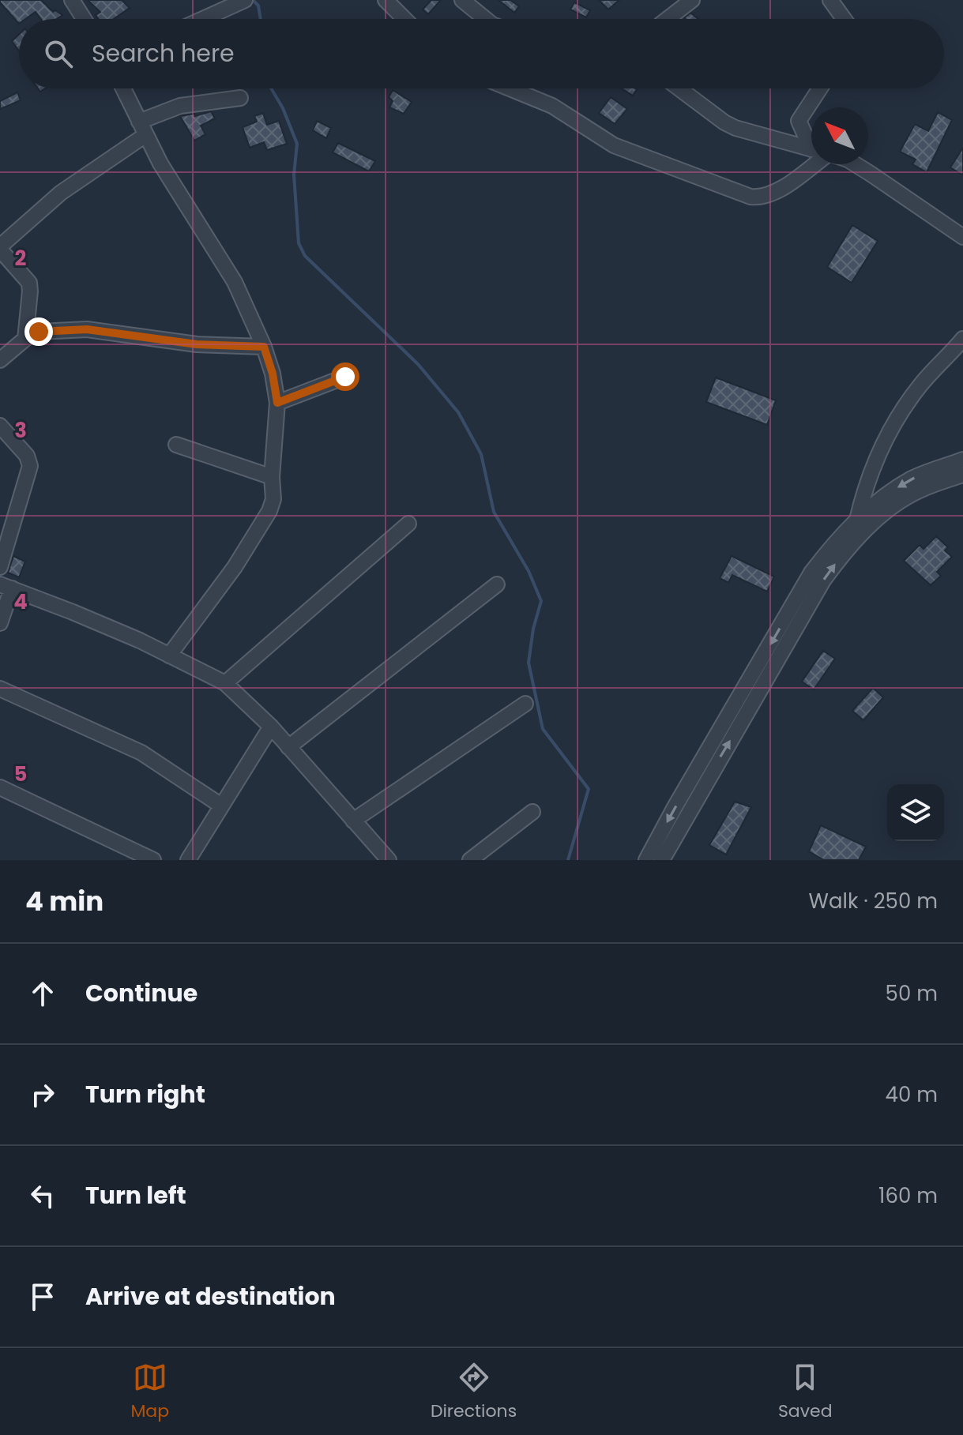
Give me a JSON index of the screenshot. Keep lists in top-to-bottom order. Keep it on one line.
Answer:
{"north":"top left","page":{"search":"Search here","heading":["4 min","Walk · 250 m"],"list":[["Continue","50 m"],["Turn right","40 m"],["Turn left","160 m"],"Arrive at destination"],"nav":["Map","Directions","Saved"]},"grid":{"rows":["2","3","4","5"]}}
